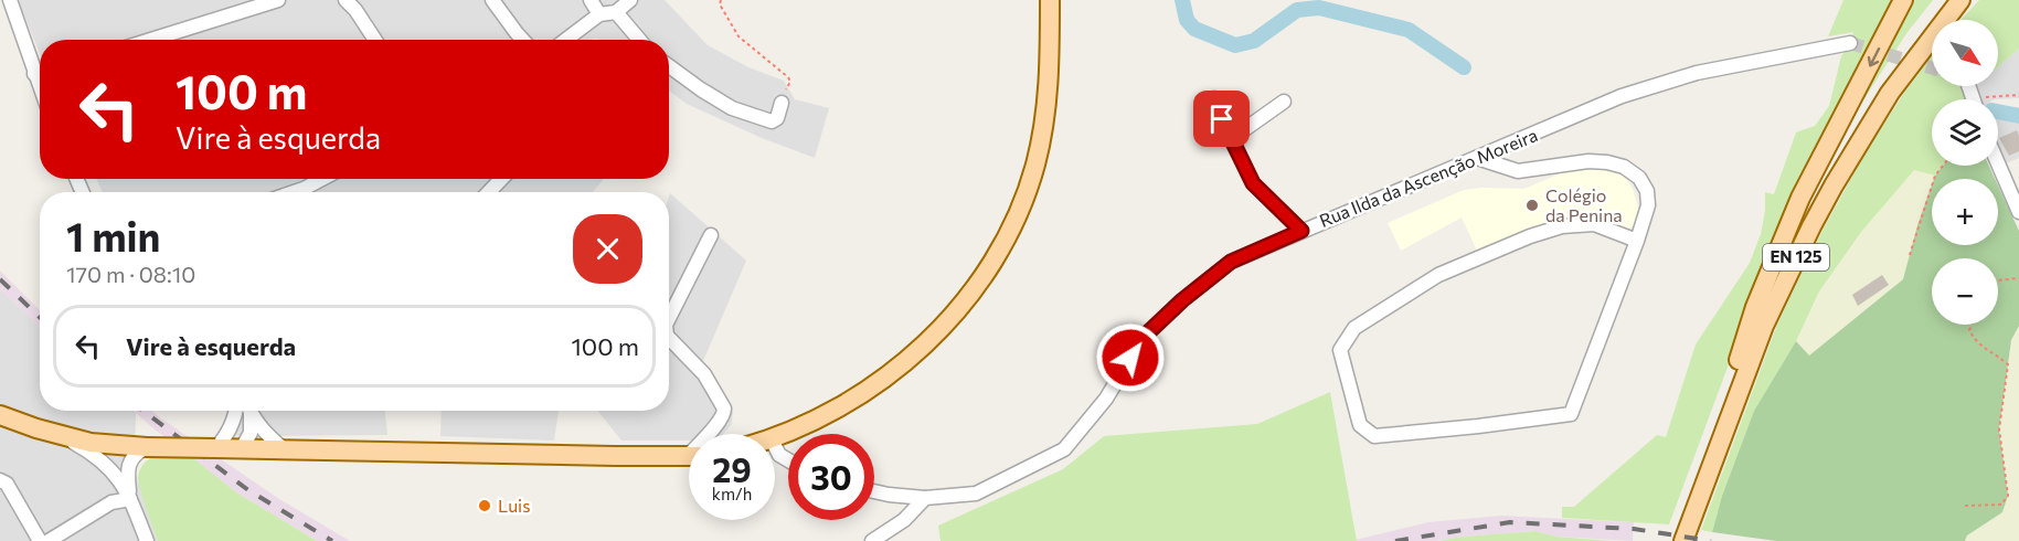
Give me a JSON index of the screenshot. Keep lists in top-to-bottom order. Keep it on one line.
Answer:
{"streets":{"main road":["EN 125"],"street":["Rua Ilda da Ascenção Moreira"]},"places":["Colégio da Penina","Luis"],"north":"bottom right","page":{"map_buttons":["+","−"],"turn":["100 m","Vire à esquerda"],"heading":["1 min","170 m · 08:10"],"list":[{"name":"Vire à esquerda","value":"100 m"}],"speed":"29 km/h","limit":"30"}}
